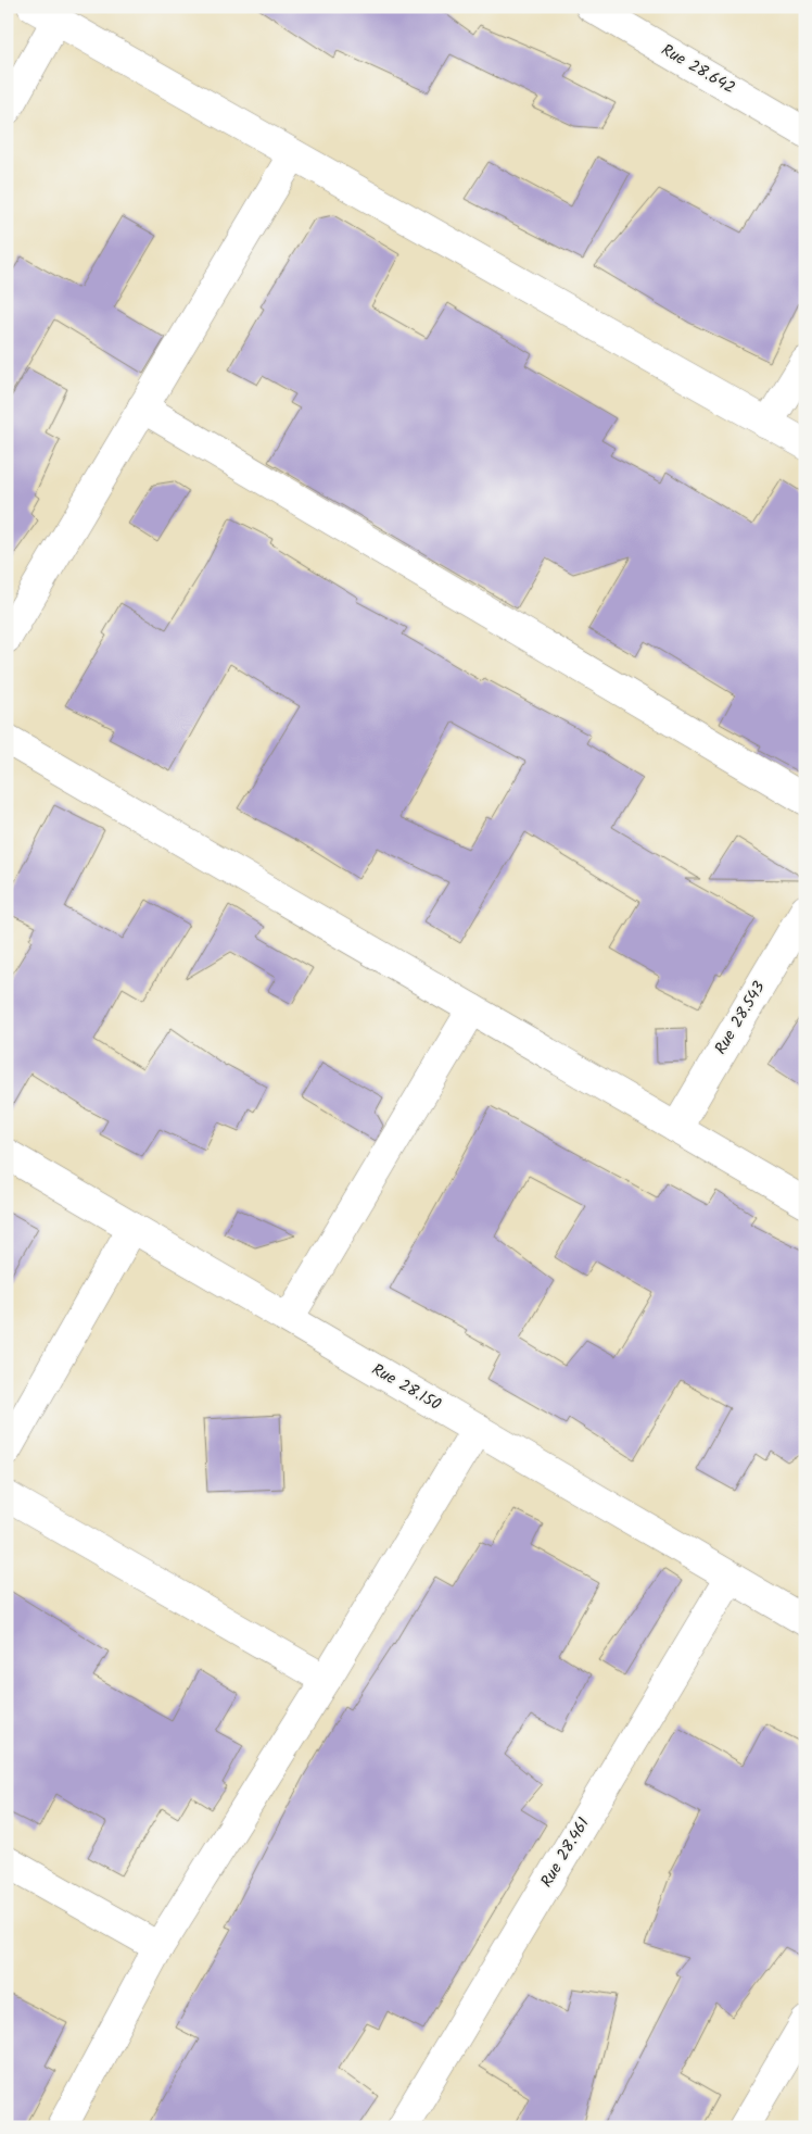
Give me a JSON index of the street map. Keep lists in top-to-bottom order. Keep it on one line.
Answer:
{"streets":{"street":["Rue 28.642","Rue 28.543","Rue 28.150","Rue 28.461"]},"crossings":[["Rue 28.150","Rue 28.461"]]}
